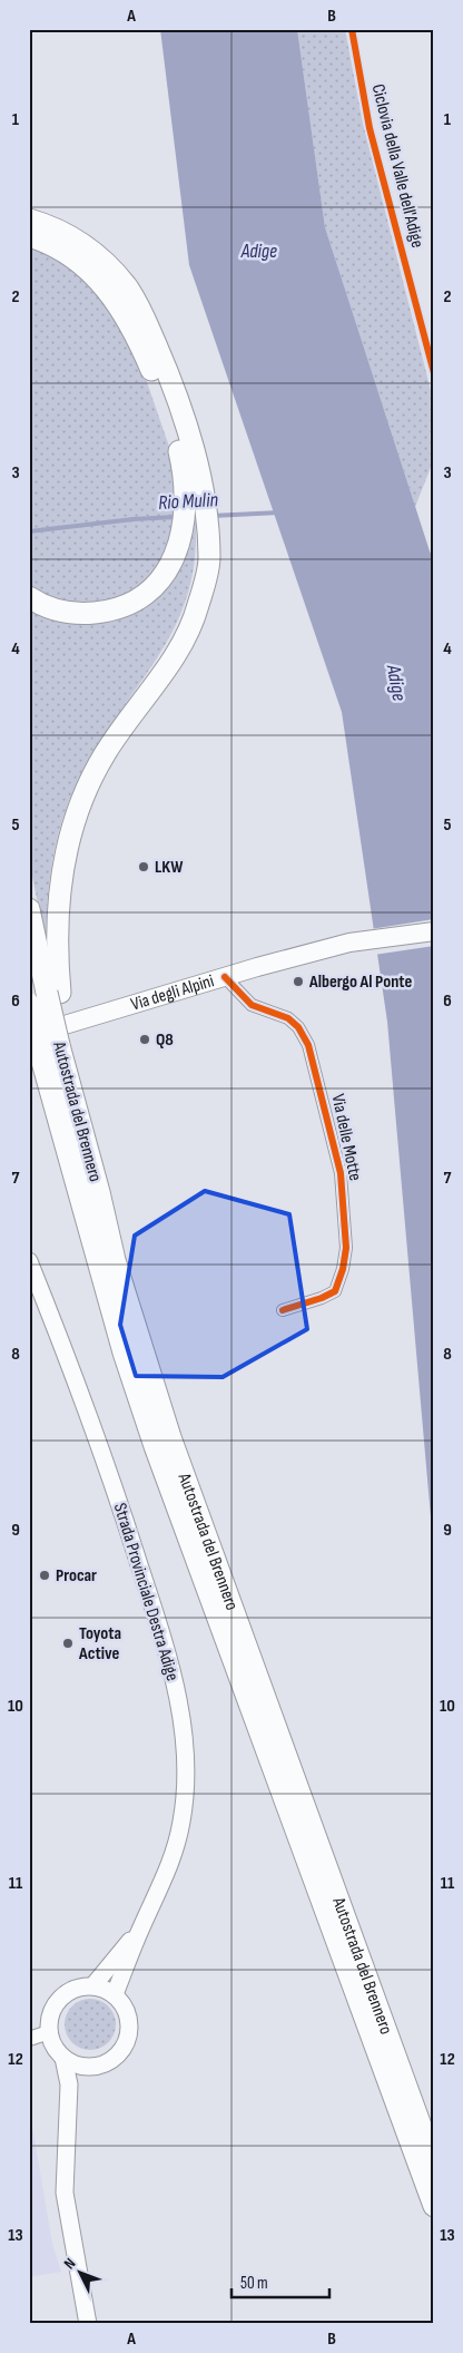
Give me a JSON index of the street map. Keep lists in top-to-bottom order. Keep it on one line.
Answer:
{"streets":{"highway":["Autostrada del Brennero"],"main road":["Via degli Alpini","Strada Provinciale Destra Adige"],"street":["Via delle Motte"],"cycle path":["Ciclovia della Valle dell'Adige"]},"crossings":[["Via degli Alpini","Via delle Motte"]],"water":["Adige","Rio Mulin"],"places":["LKW","Albergo Al Ponte","Q8","Procar","Toyota Active"],"scale_bar":"50 m","north":"top left","grid":{"columns":["A","B"],"rows":["1","2","3","4","5","6","7","8","9","10","11","12","13"]}}
